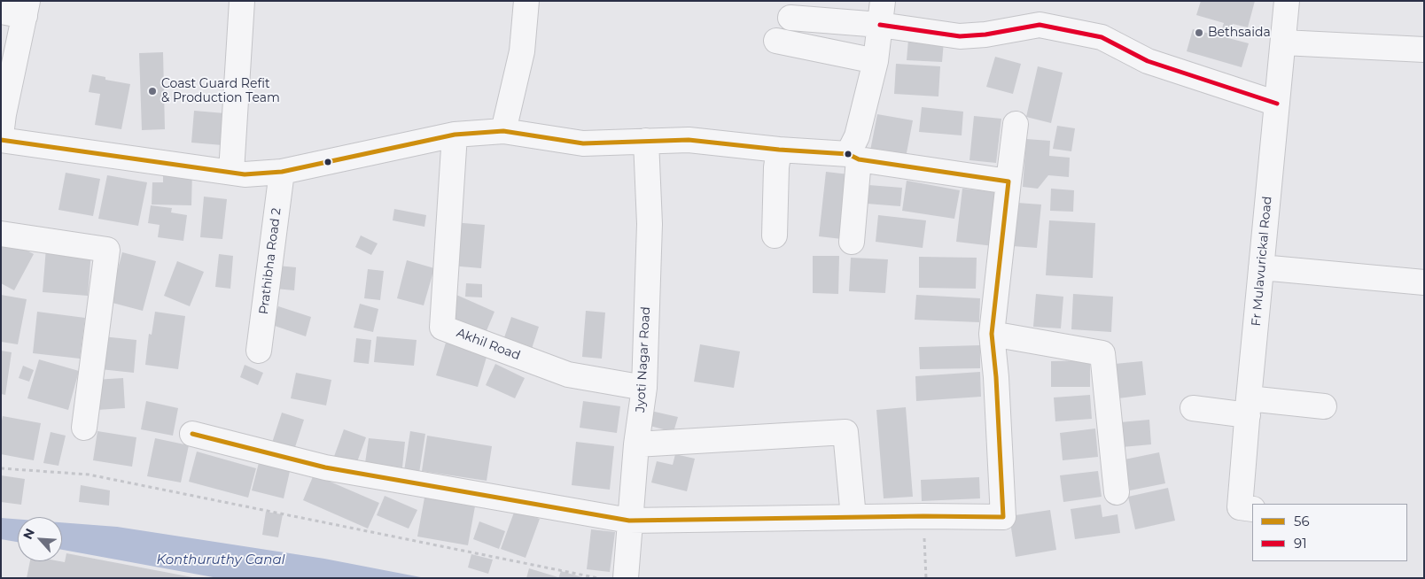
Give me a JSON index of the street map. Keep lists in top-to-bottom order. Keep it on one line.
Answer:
{"streets":{"street":["Prathibha Road 2","Fr Mulavurickal Road","Akhil Road","Jyoti Nagar Road"]},"crossings":[["Akhil Road","Jyoti Nagar Road"]],"water":["Konthuruthy Canal"],"places":["Bethsaida","Coast Guard Refit & Production Team"],"lines":["transit line 91","transit line 56"],"legend":["56","91"],"north":"top left"}
